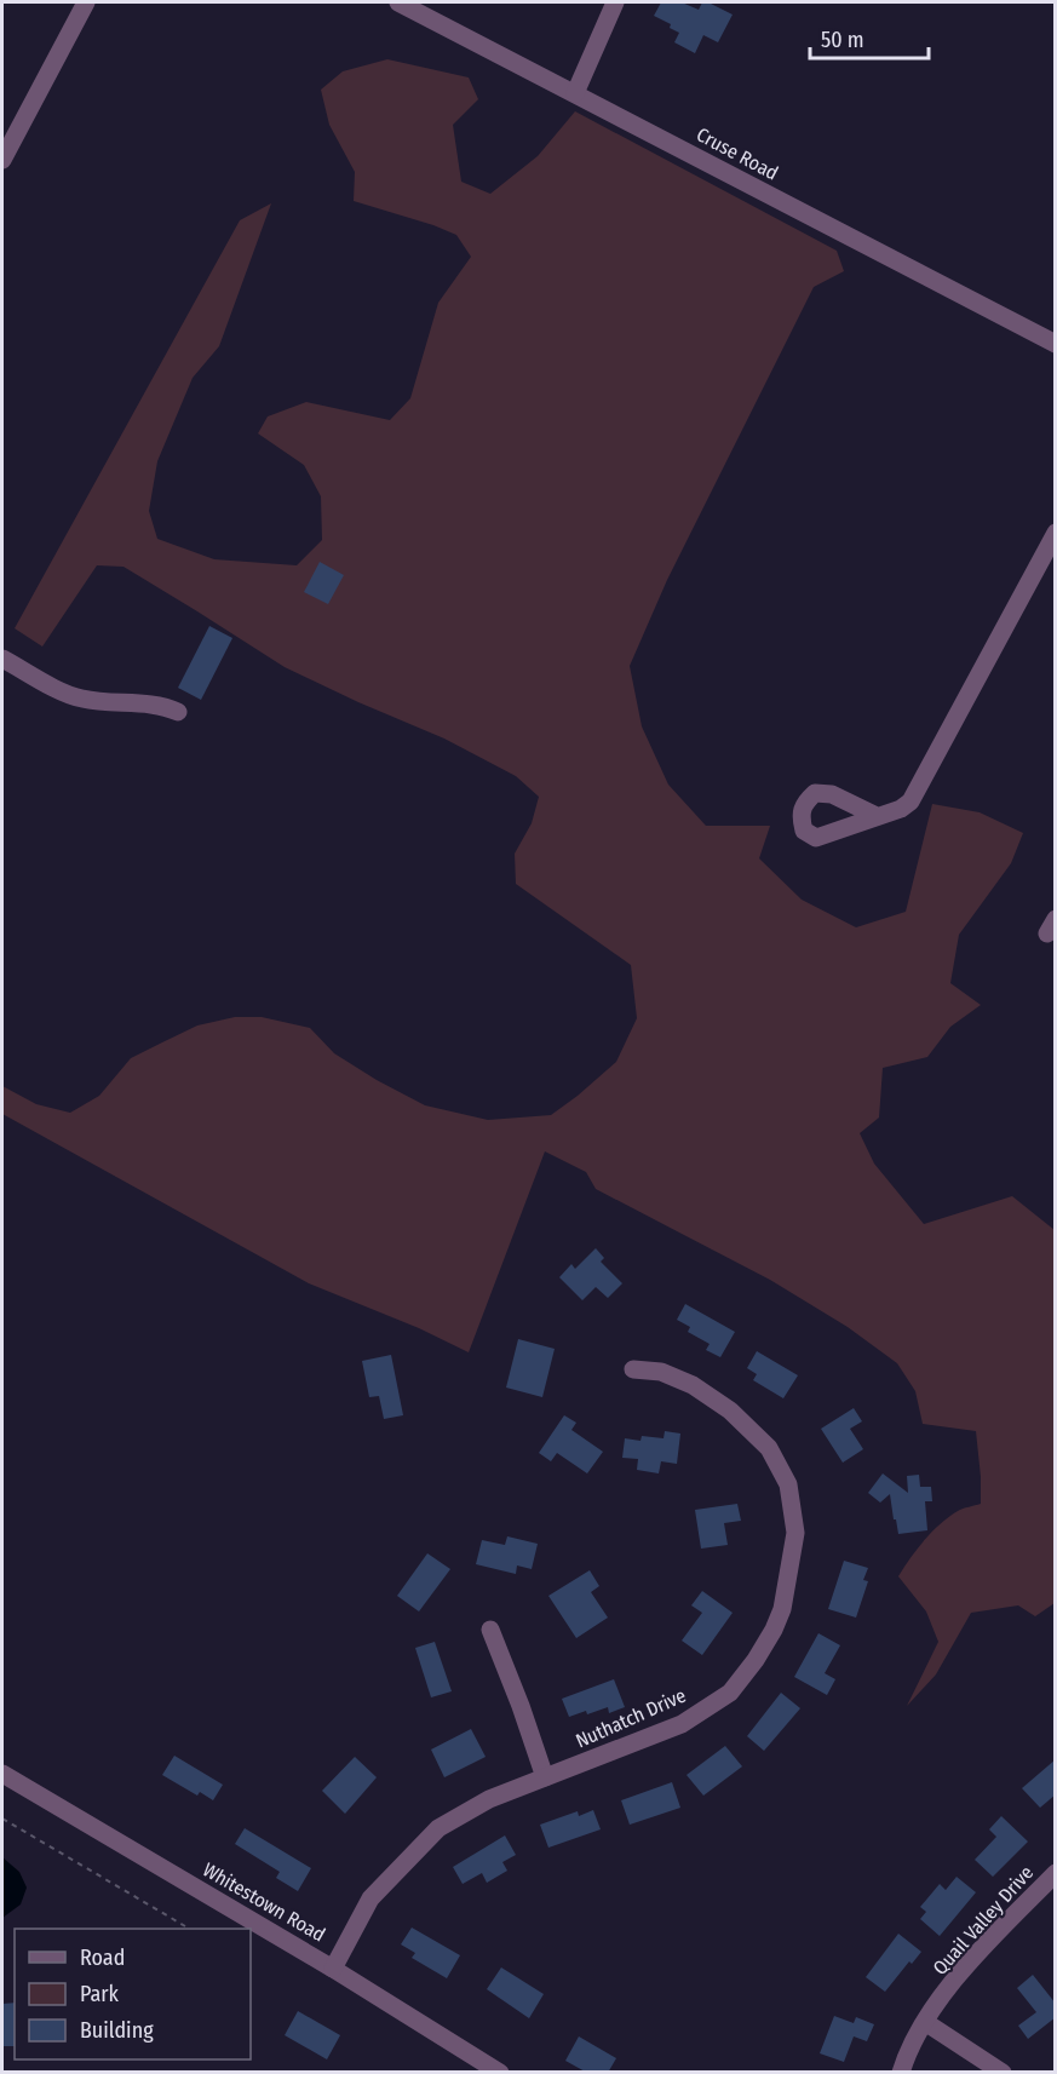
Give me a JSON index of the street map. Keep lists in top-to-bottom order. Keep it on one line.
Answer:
{"streets":{"street":["Cruse Road","Nuthatch Drive","Whitestown Road","Quail Valley Drive"]},"crossings":[["Nuthatch Drive","Whitestown Road"]],"legend":["Road","Park","Building"],"scale_bar":"50 m"}
